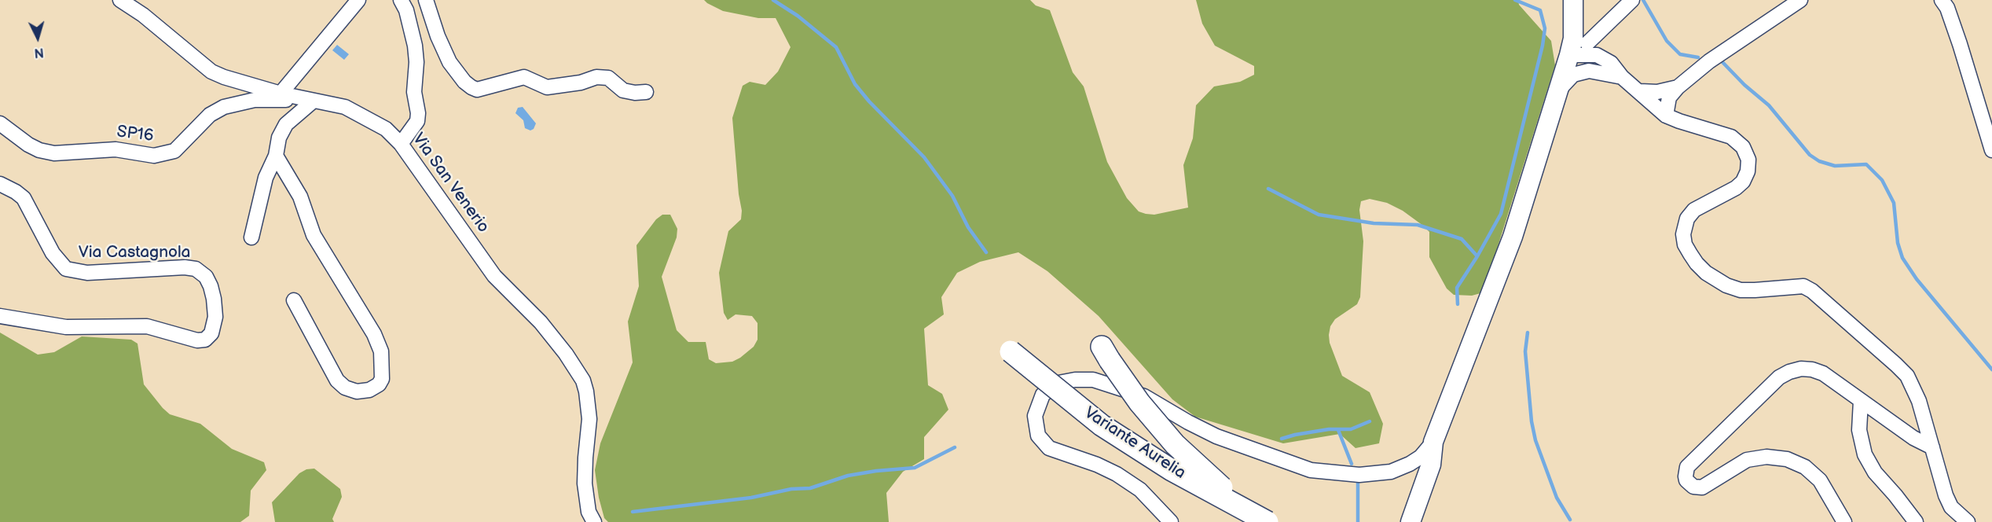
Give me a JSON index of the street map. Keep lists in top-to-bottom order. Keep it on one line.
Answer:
{"streets":{"highway":["Variante Aurelia"],"street":["SP16","Via San Venerio","Via Castagnola"]},"crossings":[["SP16","Via San Venerio"]],"north":"bottom"}
